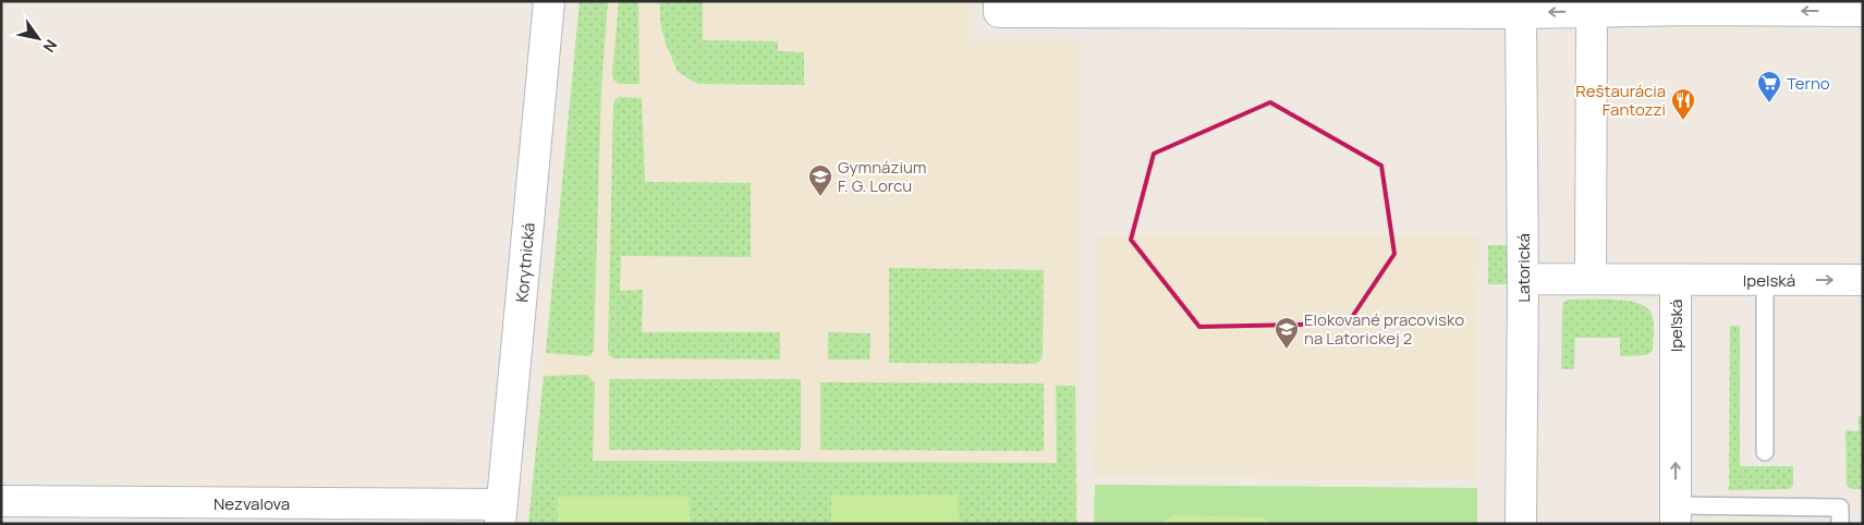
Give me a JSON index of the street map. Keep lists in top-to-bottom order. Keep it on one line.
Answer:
{"streets":{"street":["Korytnická","Latorická","Ipelská","Ipeľská","Nezvalova"]},"crossings":[["Korytnická","Nezvalova"],["Latorická","Ipeľská"],["Ipelská","Ipeľská"]],"one_way":["Ipelská","Ipeľská"],"places":{"supermarket":["Terno"],"restaurant":["Reštaurácia Fantozzi"],"school or university":["Gymnázium F. G. Lorcu","Elokované pracovisko na Latorickej 2"]},"north":"bottom right"}
